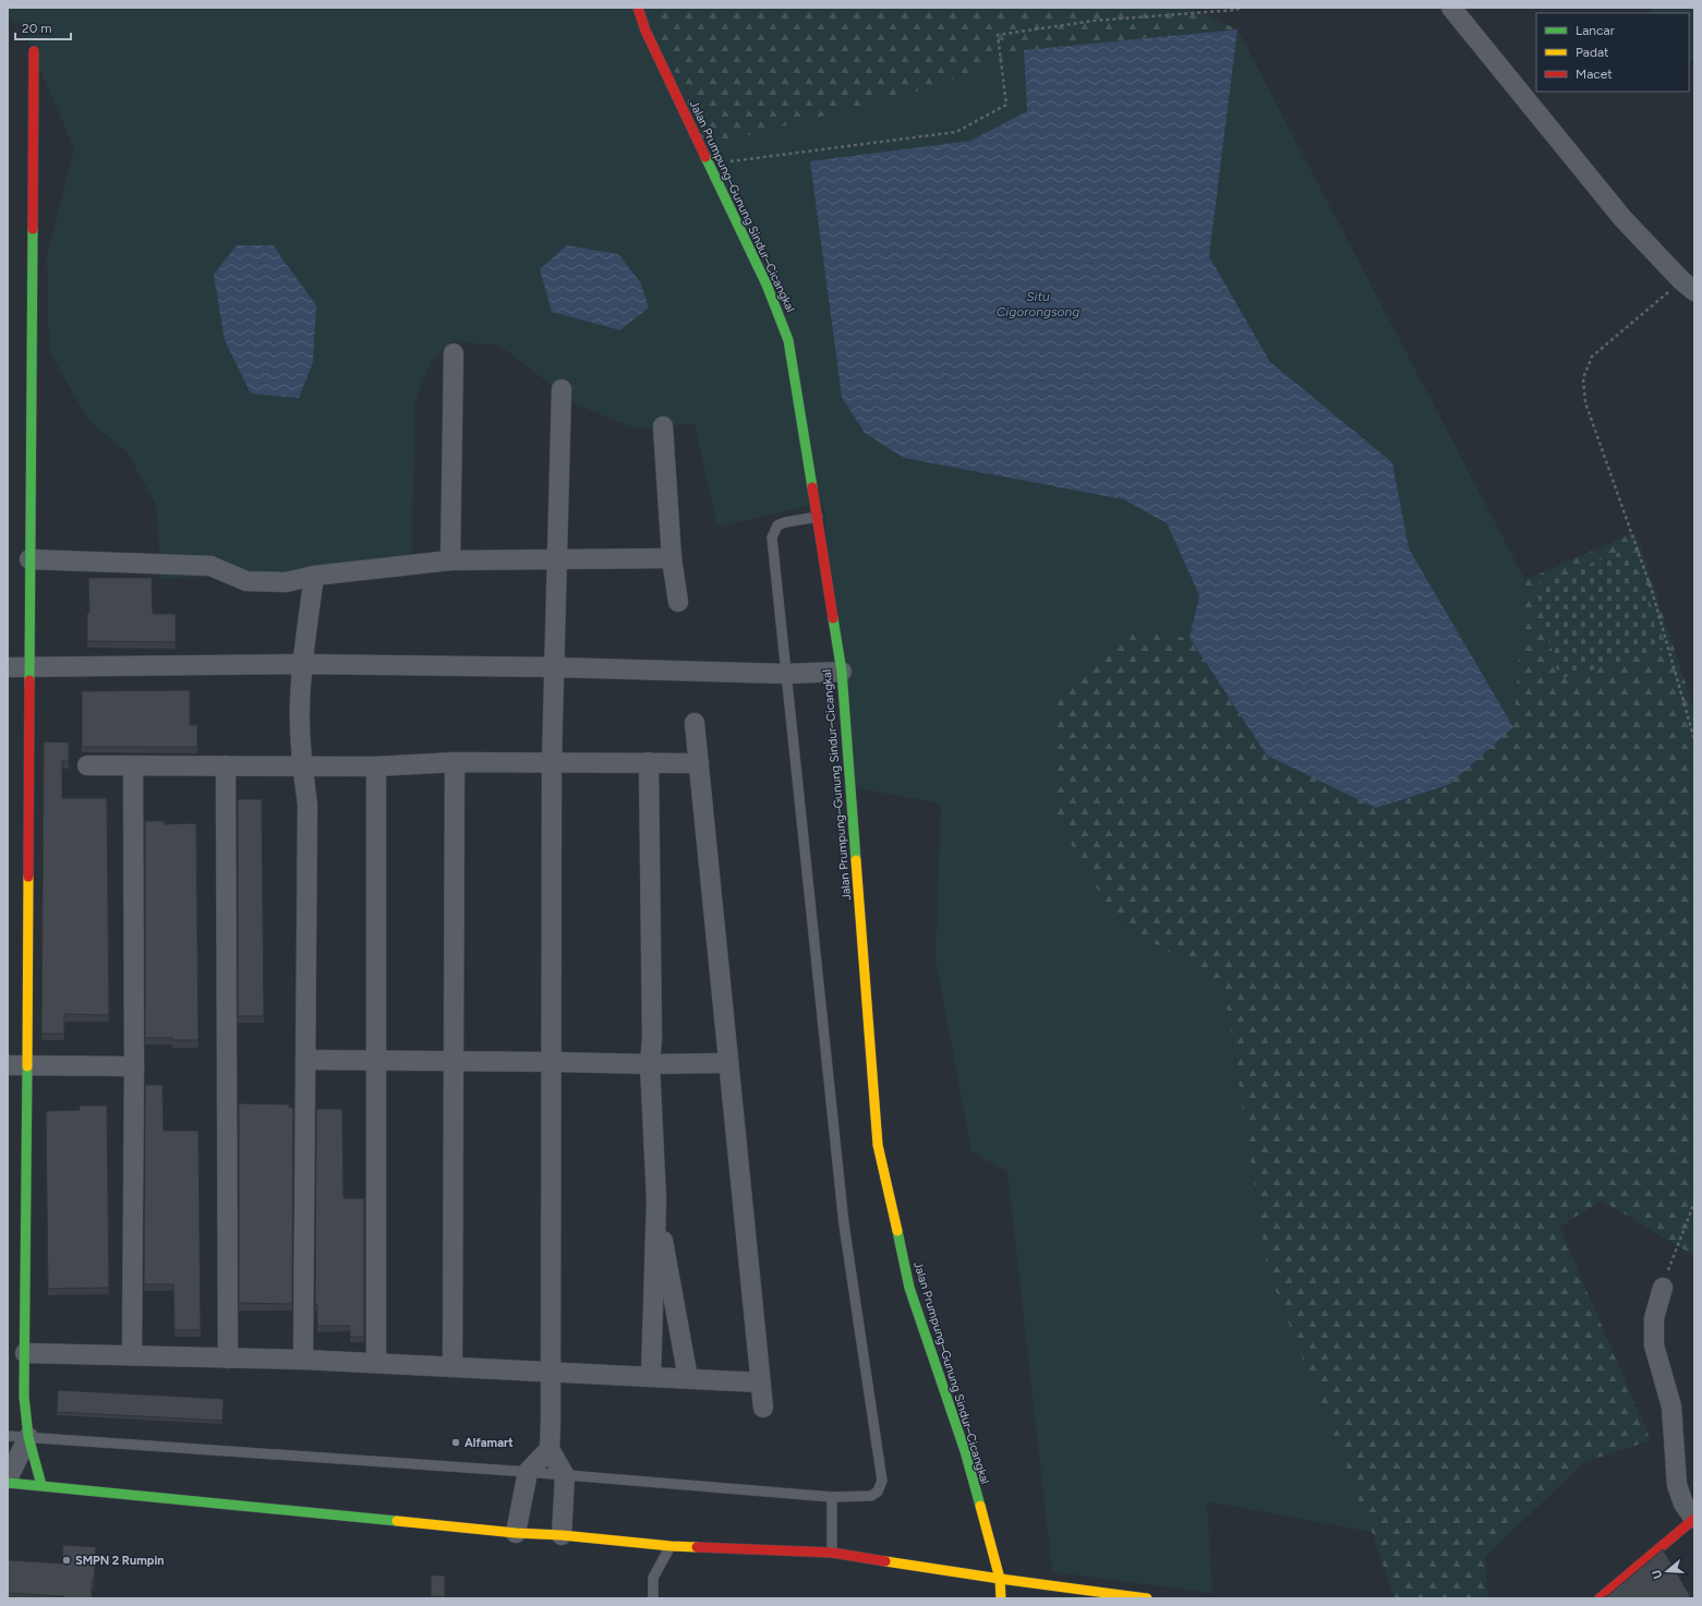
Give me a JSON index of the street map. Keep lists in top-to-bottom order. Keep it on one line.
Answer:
{"streets":{"main road":["Jalan Prumpung–Gunung Sindur–Cicangkal"]},"water":["Situ Cigorongsong"],"places":["Alfamart","SMPN 2 Rumpin"],"legend":["Lancar","Padat","Macet"],"scale_bar":"20 m","north":"left"}
